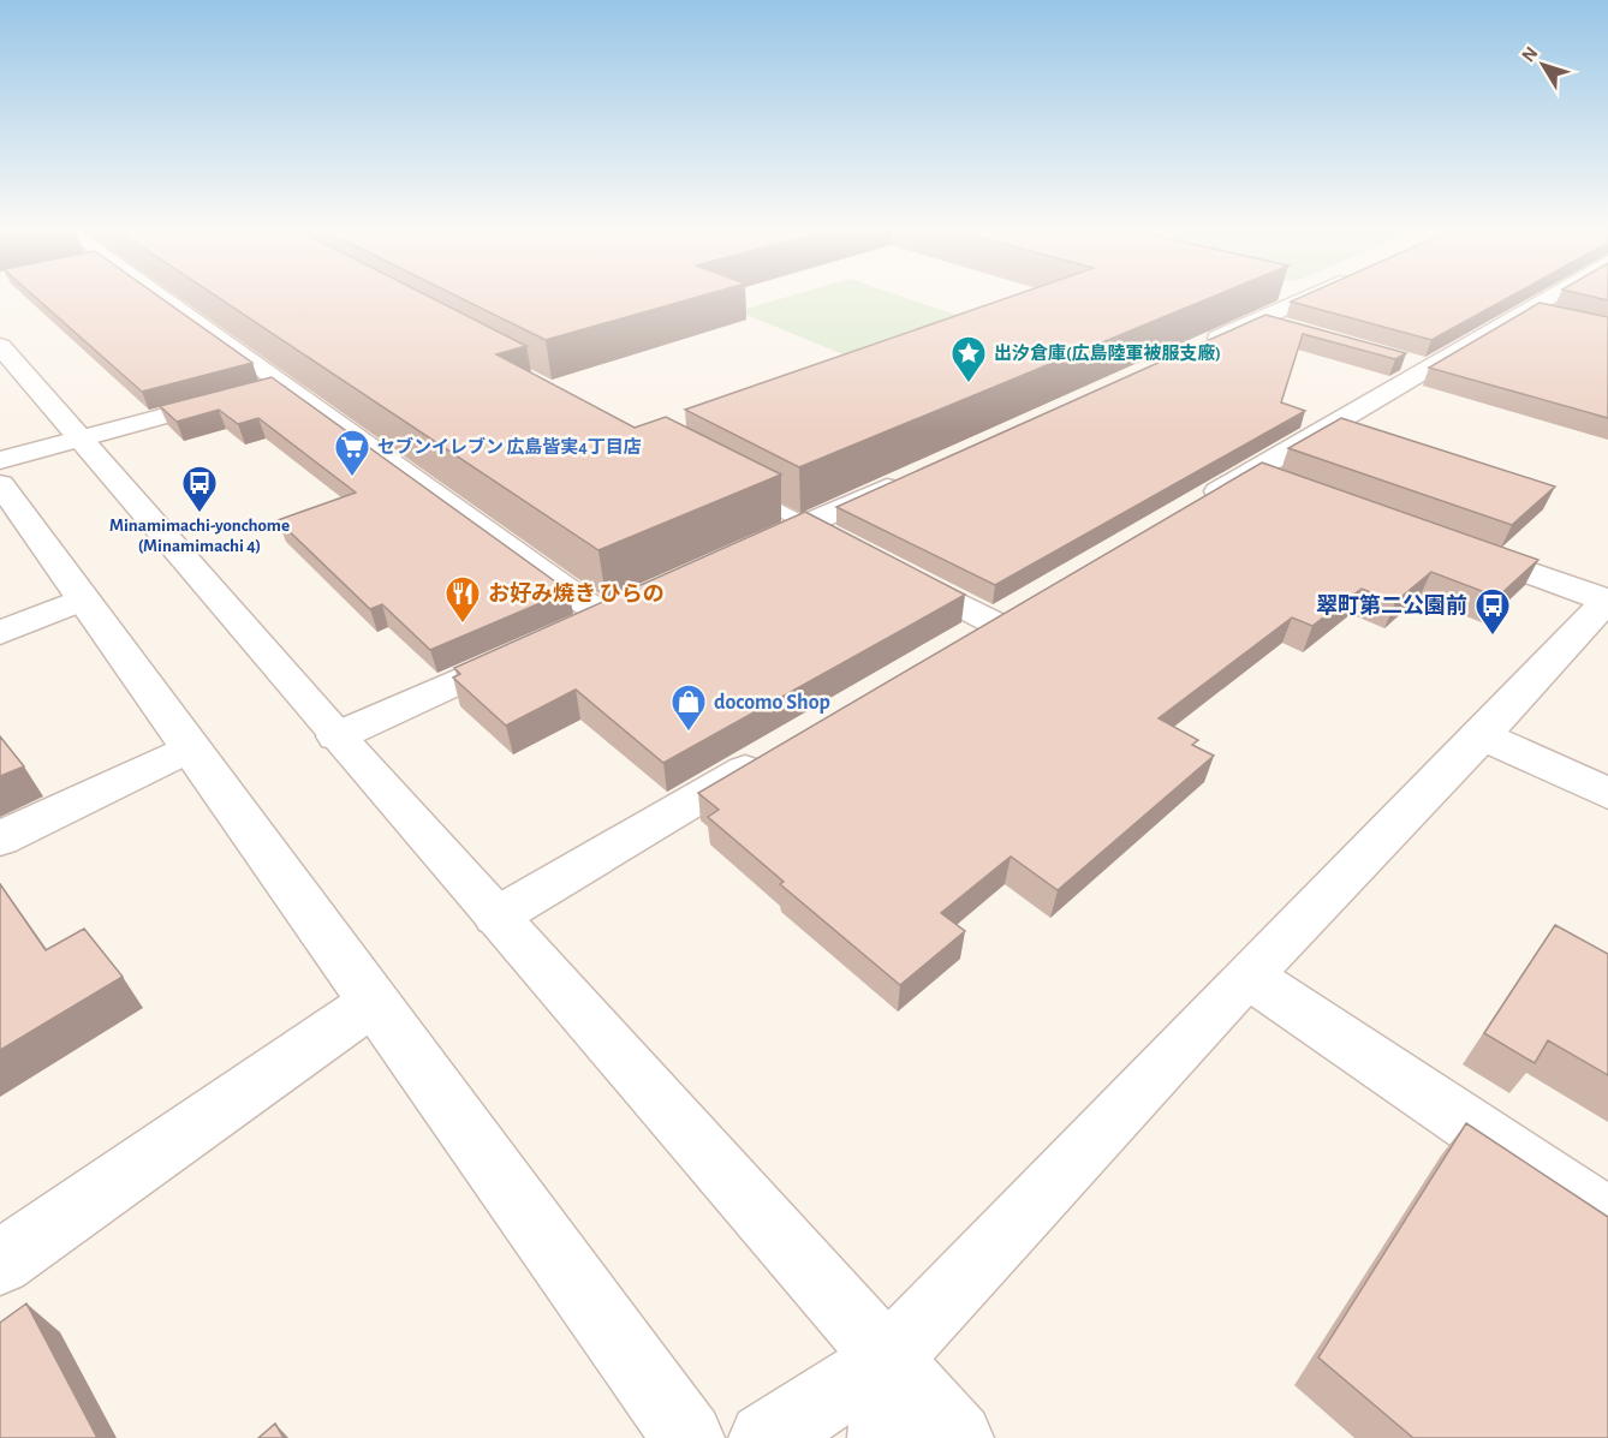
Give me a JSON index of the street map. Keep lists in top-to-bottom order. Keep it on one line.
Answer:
{"places":{"place":["出汐倉庫(広島陸軍被服支廠)"],"supermarket":["セブンイレブン 広島皆実4丁目店"],"bus stop":["Minamimachi-yonchome (Minamimachi 4)","翠町第二公園前"],"restaurant":["お好み焼き ひらの"],"shop":["docomo Shop"]},"north":"top left"}
